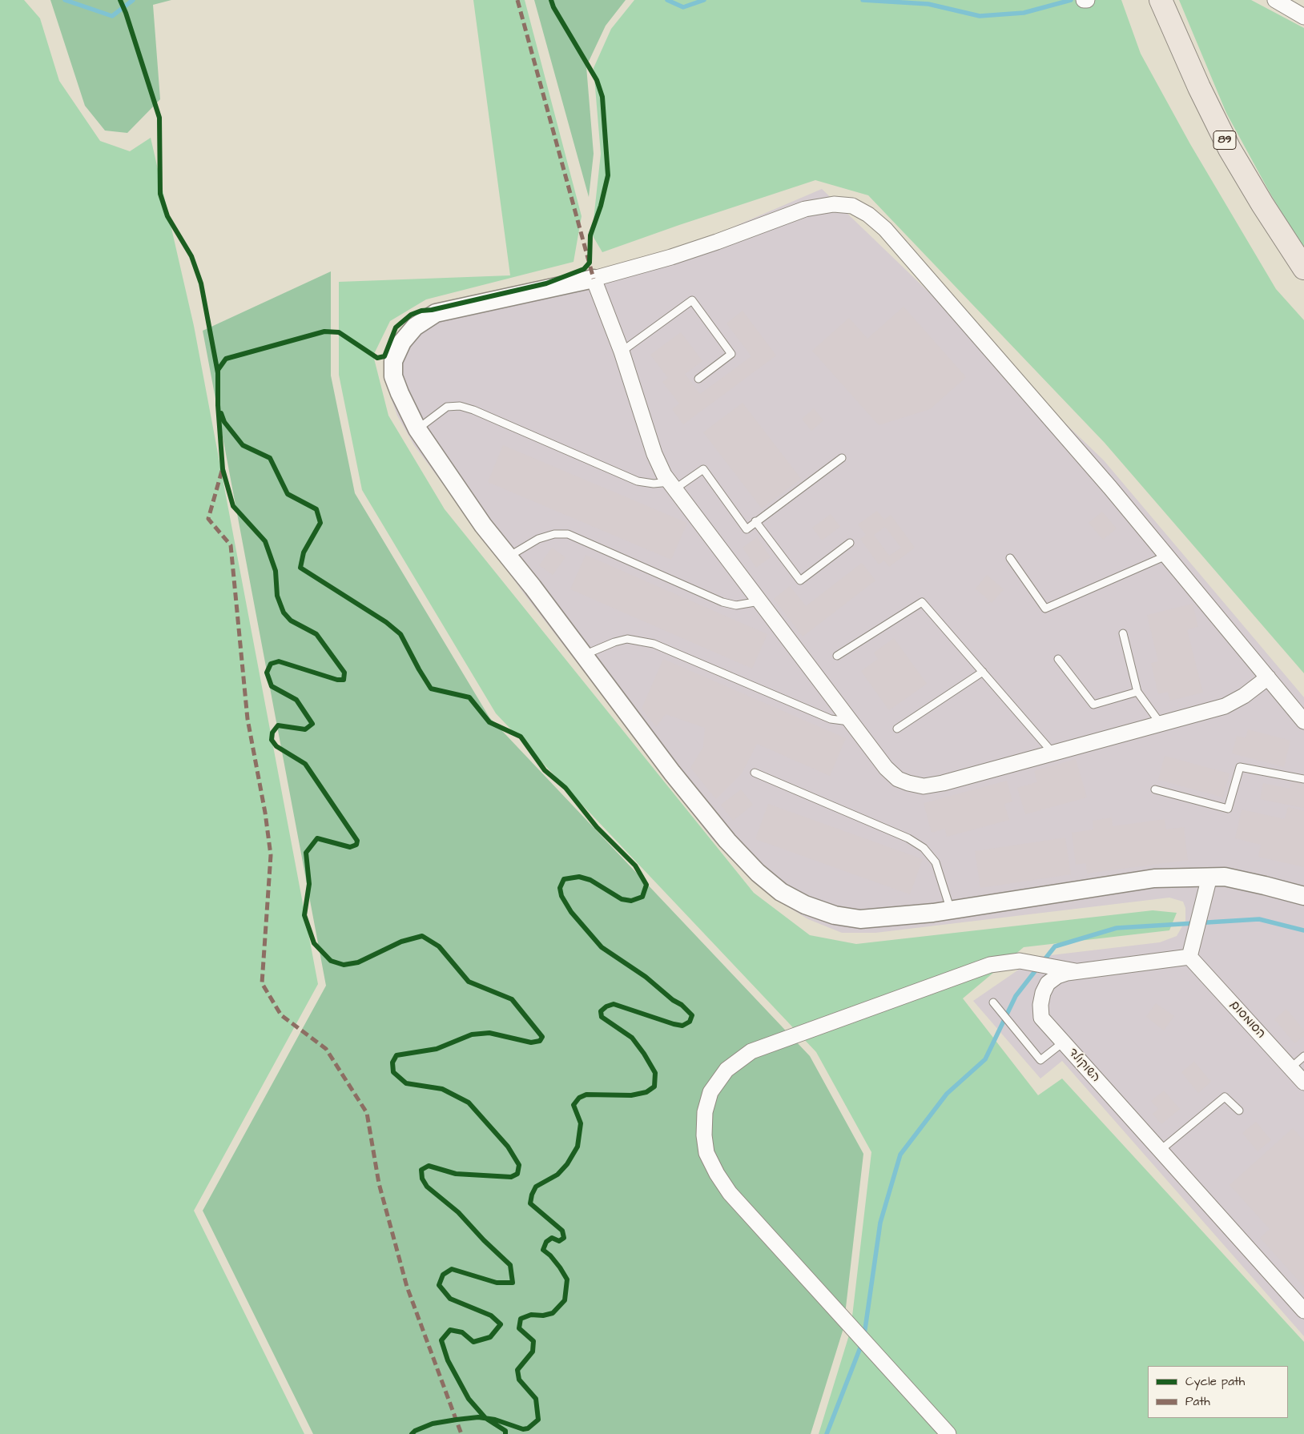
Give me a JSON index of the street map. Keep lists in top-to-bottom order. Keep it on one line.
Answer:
{"streets":{"highway":["89"],"street":["הסומסום","השוקולד"]},"crossings":[["הסומסום","השוקולד"]],"legend":["Cycle path","Path"]}
